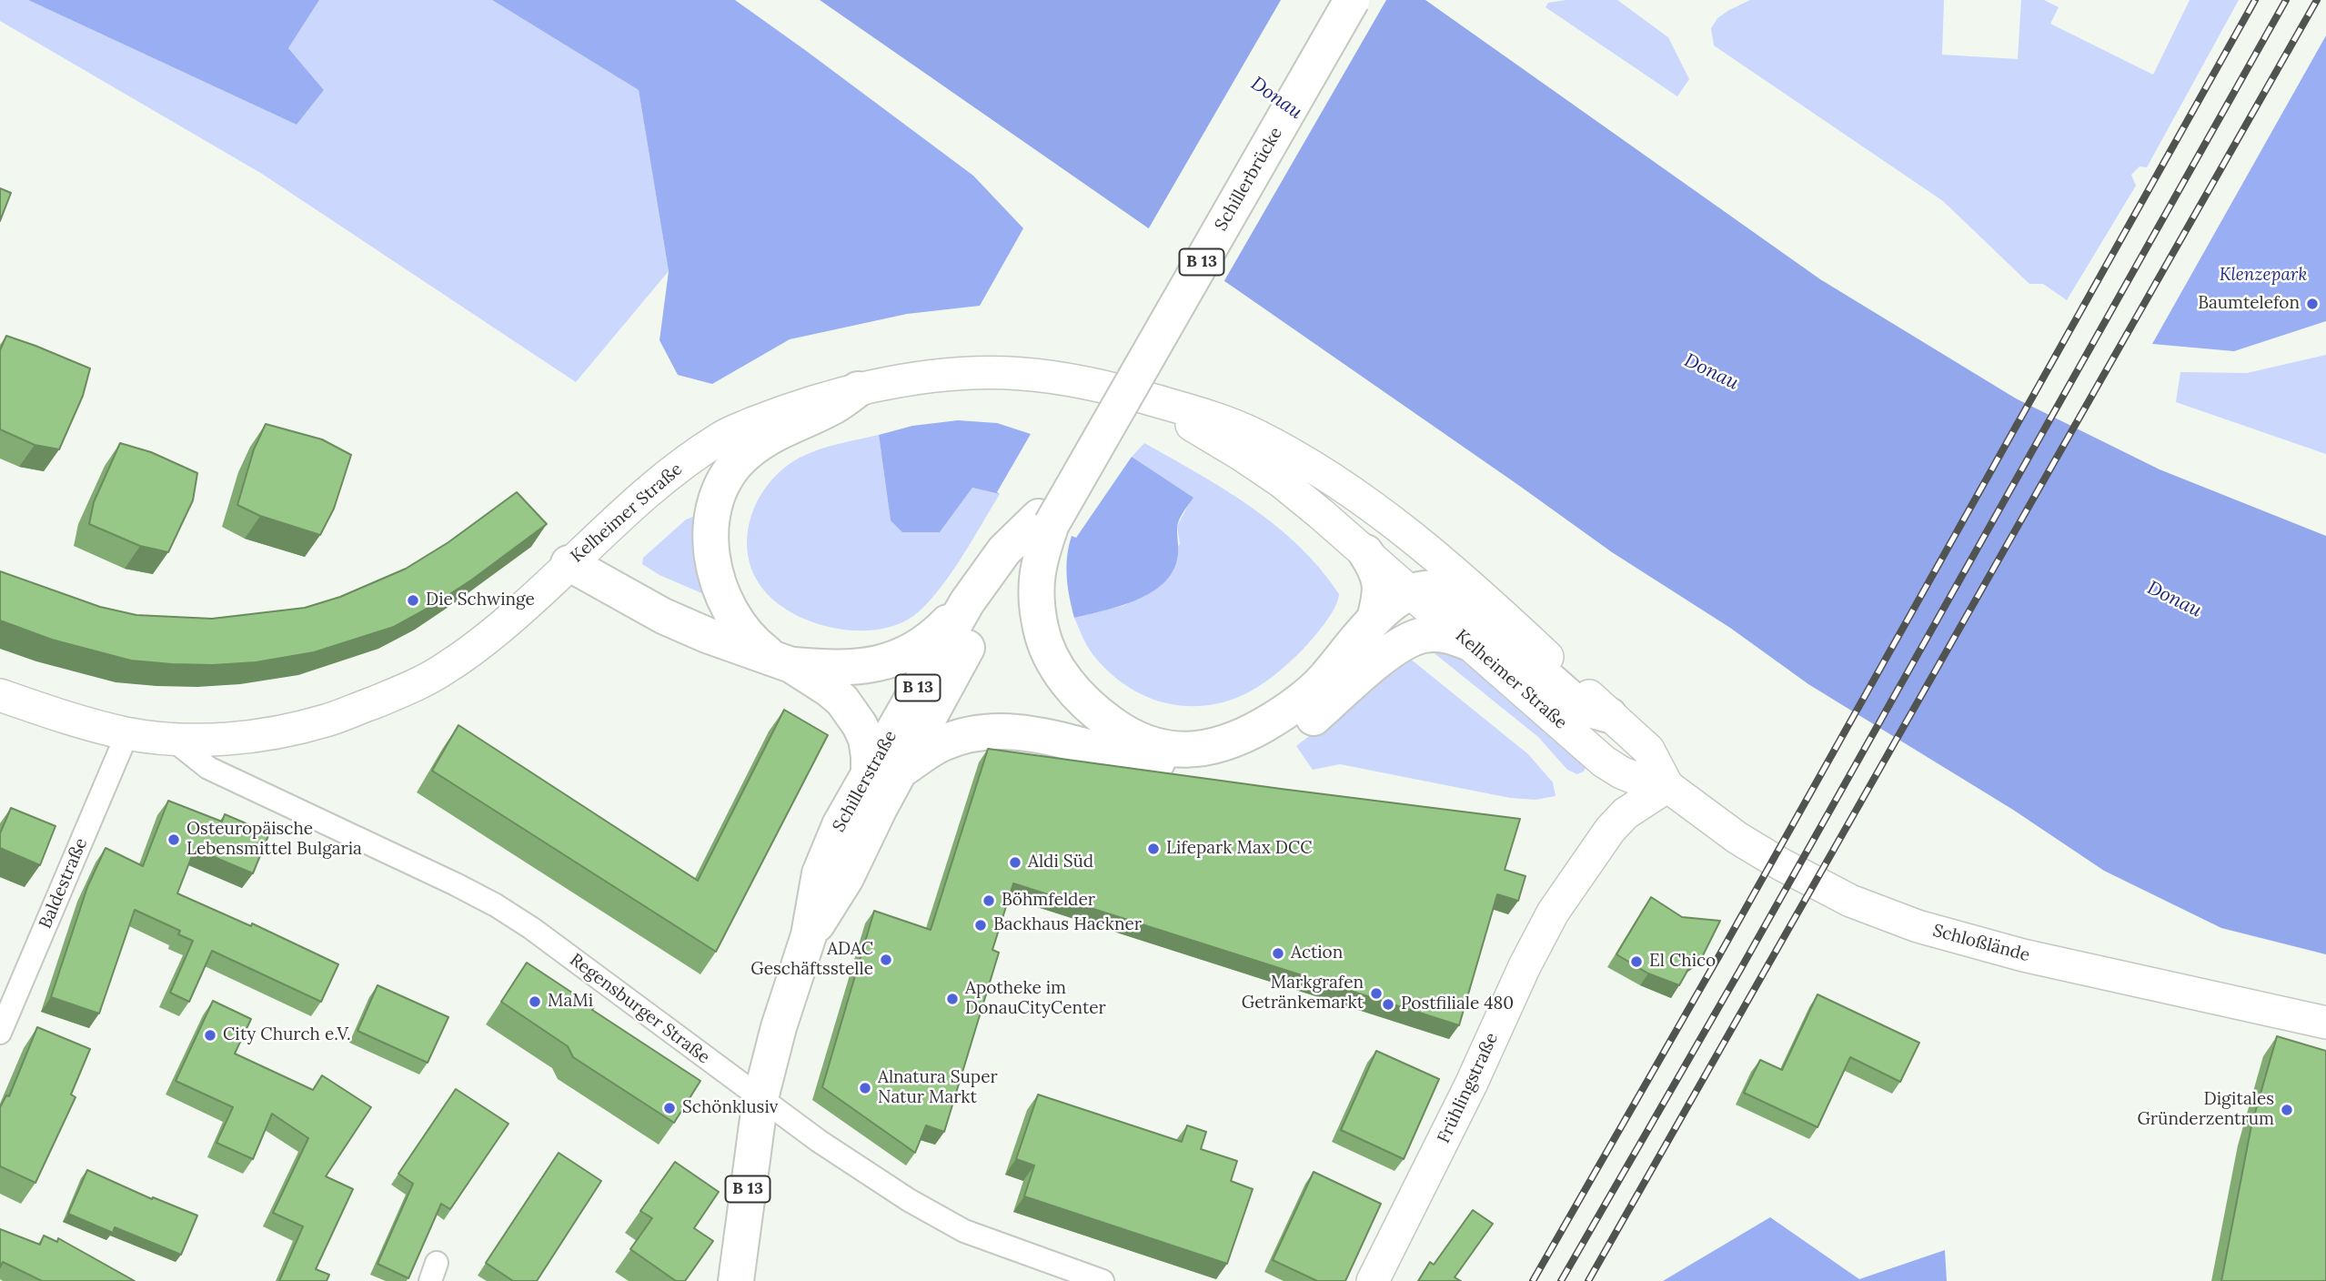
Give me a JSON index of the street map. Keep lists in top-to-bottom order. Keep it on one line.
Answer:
{"streets":{"main road":["Schillerbrücke","B 13","Schillerstraße"],"street":["Kelheimer Straße","Baldestraße","Schloßlände","Regensburger Straße","Frühlingstraße"]},"crossings":[["Schillerbrücke","Schillerstraße"],["Kelheimer Straße","Baldestraße"],["Kelheimer Straße","Schloßlände"],["Kelheimer Straße","Regensburger Straße"],["Kelheimer Straße","Frühlingstraße"],["Schillerstraße","Regensburger Straße"],["Schloßlände","Frühlingstraße"]],"water":["Donau"],"parks":["Klenzepark"],"places":["Baumtelefon","Die Schwinge","Osteuropäische Lebensmittel Bulgaria","Lifepark Max DCC","Aldi Süd","Böhmfelder","Backhaus Hackner","Action","ADAC Geschäftsstelle","El Chico","Markgrafen Getränkemarkt","Apotheke im DonauCityCenter","MaMi","Postfiliale 480","City Church e.V.","Alnatura Super Natur Markt","Schönklusiv","Digitales Gründerzentrum"]}
